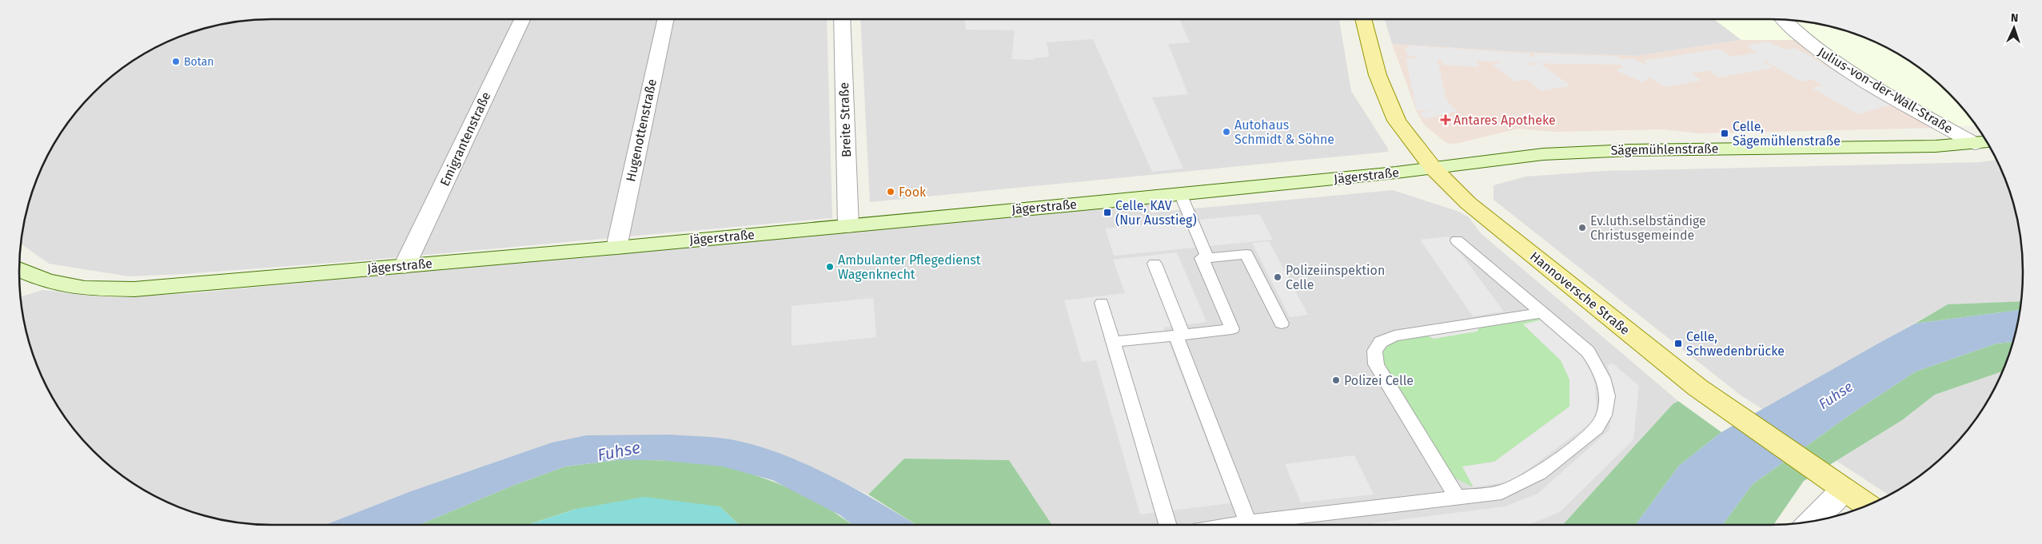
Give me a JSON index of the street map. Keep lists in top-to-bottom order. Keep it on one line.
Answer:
{"streets":{"main road":["Hannoversche Straße"],"street":["Julius-von-der-Wall-Straße","Breite Straße","Hugenottenstraße","Emigrantenstraße","Sägemühlenstraße","Jägerstraße"]},"crossings":[["Julius-von-der-Wall-Straße","Sägemühlenstraße"],["Breite Straße","Jägerstraße"],["Hugenottenstraße","Jägerstraße"],["Emigrantenstraße","Jägerstraße"],["Sägemühlenstraße","Jägerstraße"],["Sägemühlenstraße","Hannoversche Straße"],["Jägerstraße","Hannoversche Straße"]],"water":["Fuhse"],"places":{"other":["Botan","Autohaus Schmidt & Söhne","Fook","Ev.luth.selbständige Christusgemeinde","Ambulanter Pflegedienst Wagenknecht","Polizeiinspektion Celle","Polizei Celle"],"health":["Antares Apotheke"],"transit":["Celle, Sägemühlenstraße","Celle, KAV (Nur Ausstieg)","Celle, Schwedenbrücke"]},"north":"top"}
